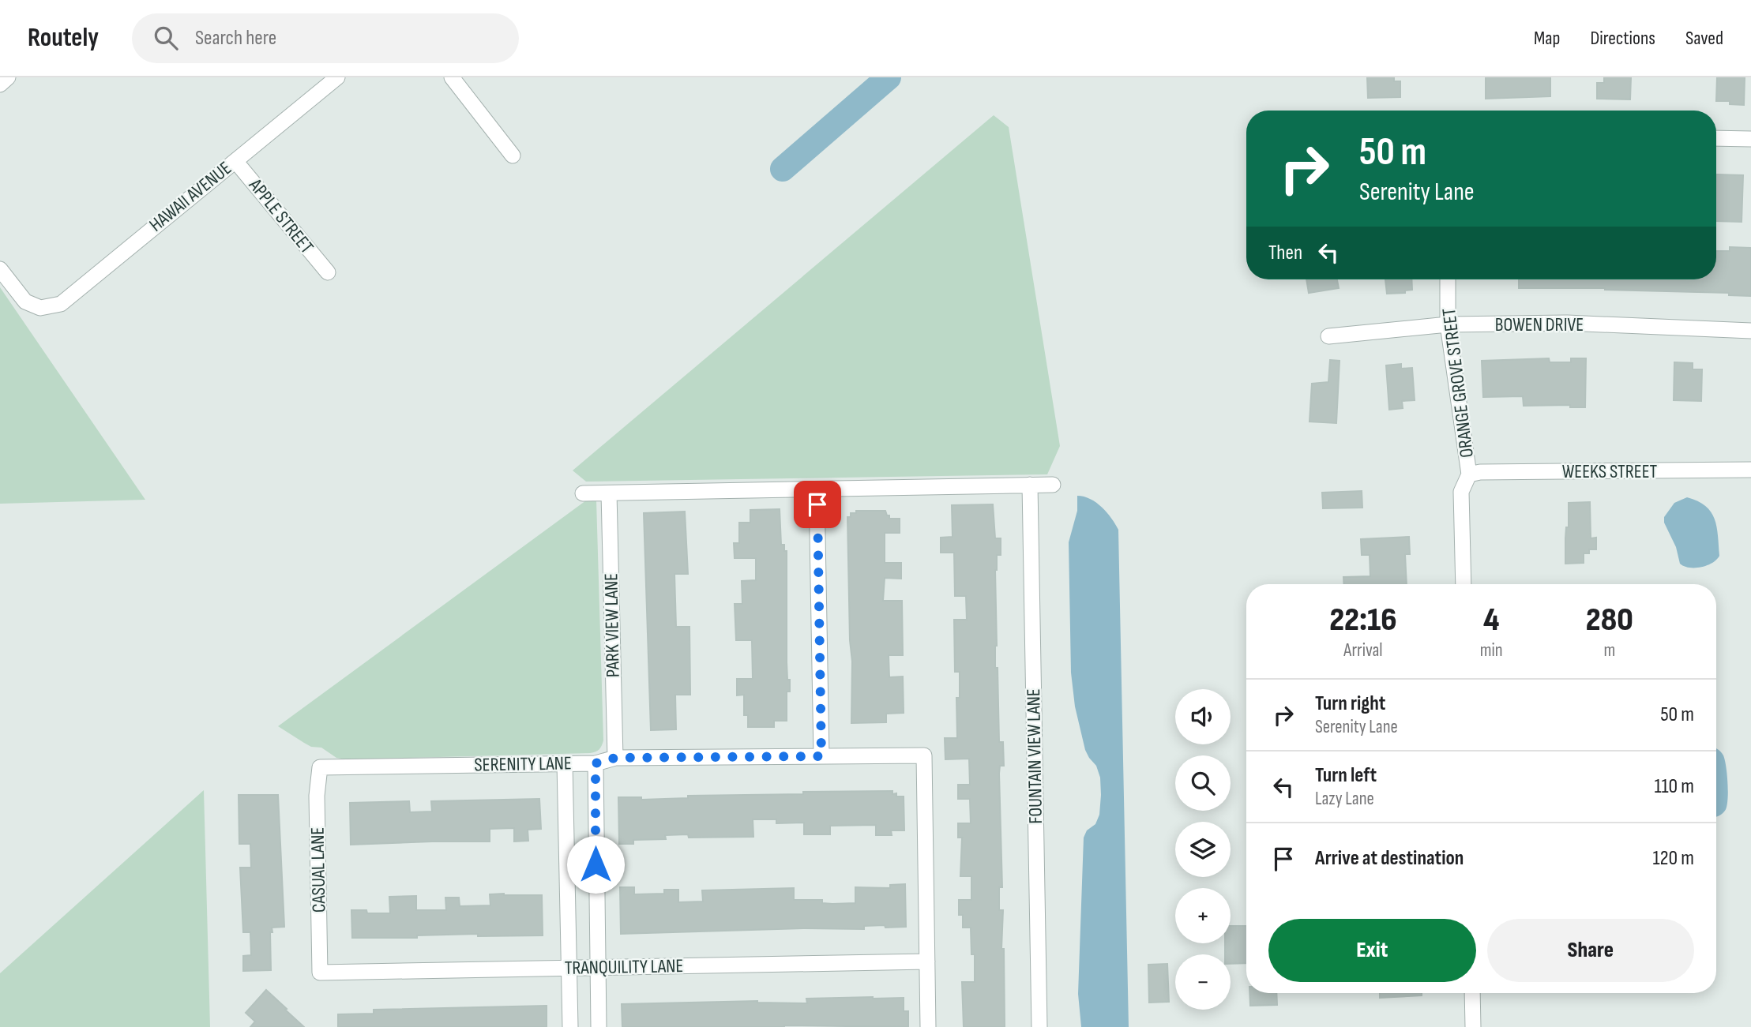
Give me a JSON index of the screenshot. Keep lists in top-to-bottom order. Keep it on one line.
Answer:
{"streets":{"street":["HAWAII AVENUE","APPLE STREET","BOWEN DRIVE","ORANGE GROVE STREET","WEEKS STREET","PARK VIEW LANE","FOUNTAIN VIEW LANE","SERENITY LANE","CASUAL LANE","TRANQUILITY LANE"]},"crossings":[["HAWAII AVENUE","APPLE STREET"],["BOWEN DRIVE","ORANGE GROVE STREET"],["ORANGE GROVE STREET","WEEKS STREET"],["PARK VIEW LANE","SERENITY LANE"],["SERENITY LANE","CASUAL LANE"],["SERENITY LANE","TRANQUILITY LANE"],["CASUAL LANE","TRANQUILITY LANE"]],"page":{"header":"Routely","search":"Search here","nav":["Map","Directions","Saved"],"turn":["50 m","Serenity Lane"],"then":"Then","eta":["22:16","Arrival","4","min","280","m"],"list":[{"name":"Turn right","note":"Serenity Lane","value":"50 m"},{"name":"Turn left","note":"Lazy Lane","value":"110 m"},{"name":"Arrive at destination","value":"120 m"}],"map_buttons":["+","−"],"buttons":["Exit","Share"]}}
